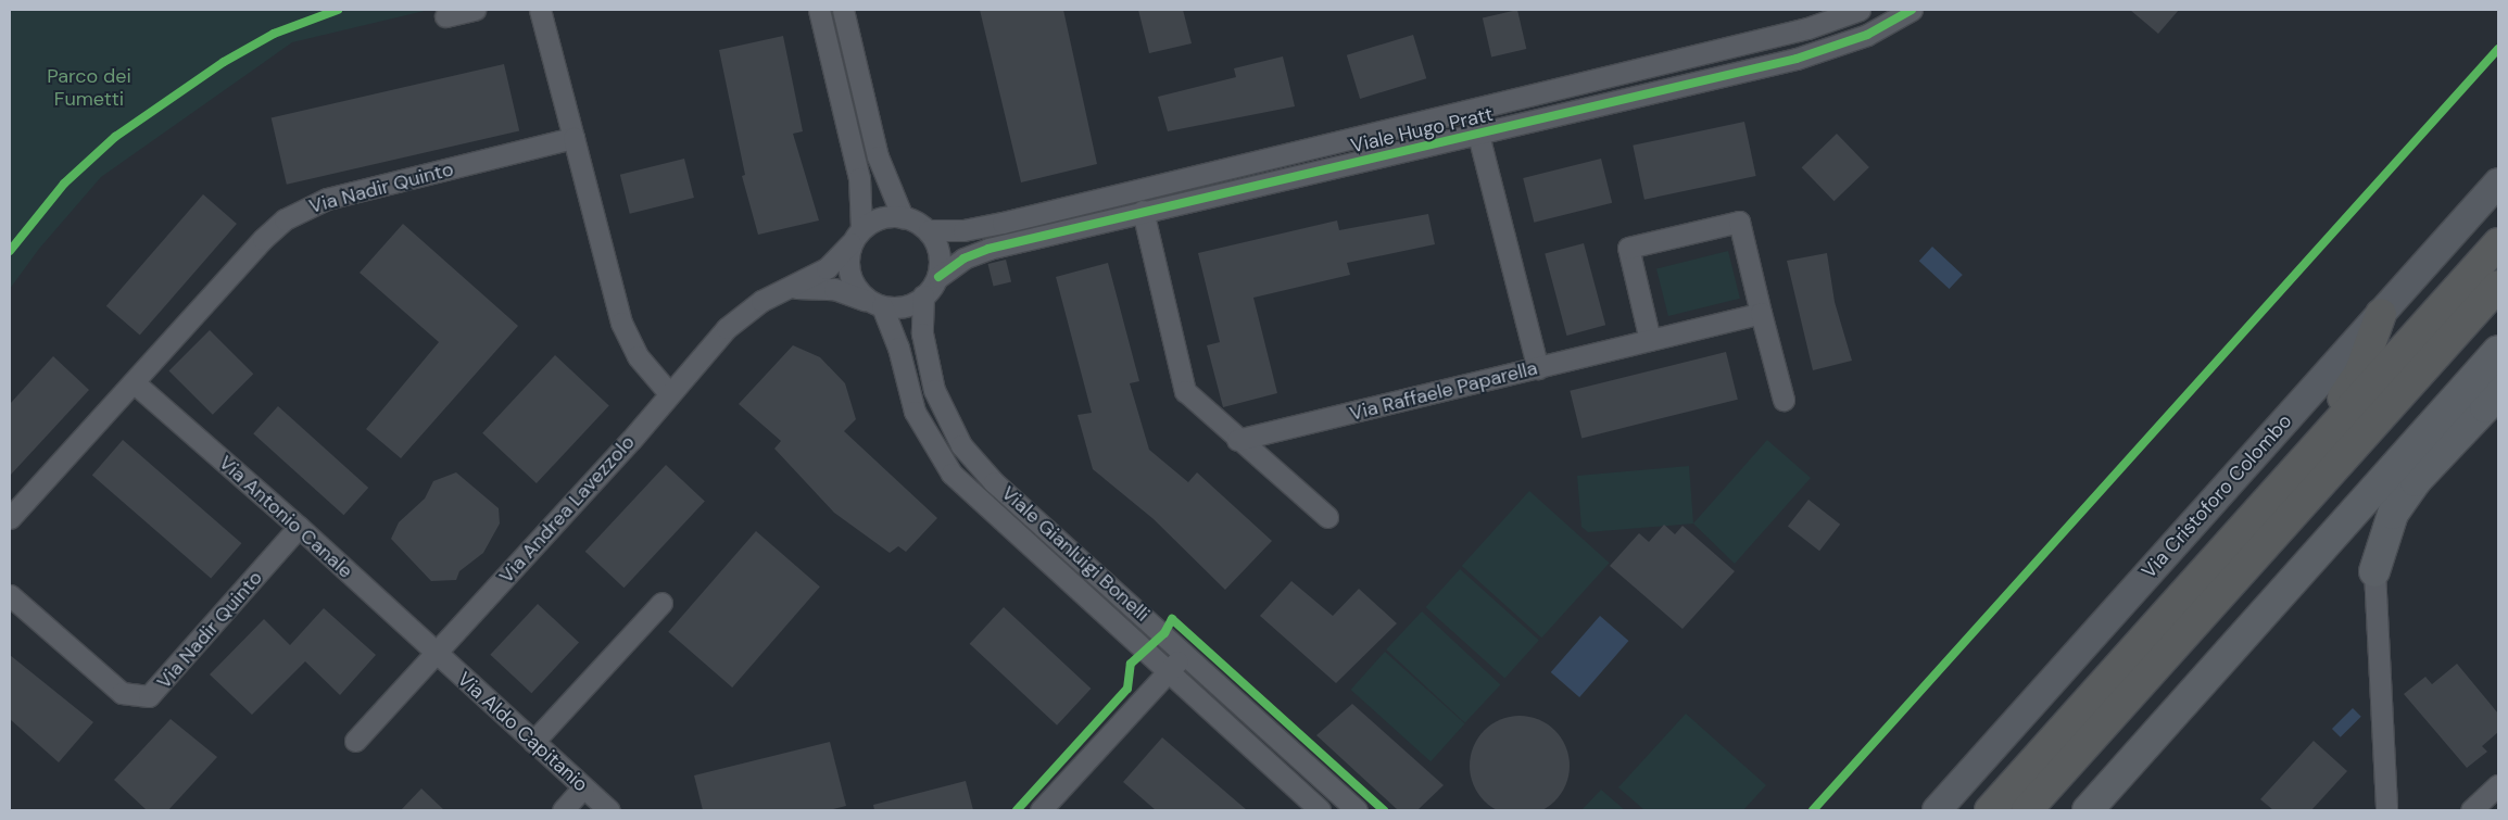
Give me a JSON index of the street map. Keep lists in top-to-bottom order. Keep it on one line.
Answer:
{"streets":{"main road":["Via Cristoforo Colombo"],"street":["Viale Hugo Pratt","Via Nadir Quinto","Via Raffaele Paparella","Via Andrea Lavezzolo","Via Antonio Canale","Viale Gianluigi Bonelli","Via Aldo Capitanio"]},"crossings":[["Viale Hugo Pratt","Via Andrea Lavezzolo"],["Viale Hugo Pratt","Viale Gianluigi Bonelli"],["Via Nadir Quinto","Via Antonio Canale"],["Via Andrea Lavezzolo","Via Antonio Canale"],["Via Andrea Lavezzolo","Viale Gianluigi Bonelli"],["Via Andrea Lavezzolo","Via Aldo Capitanio"],["Via Antonio Canale","Via Aldo Capitanio"]],"parks":["Parco dei Fumetti"]}
